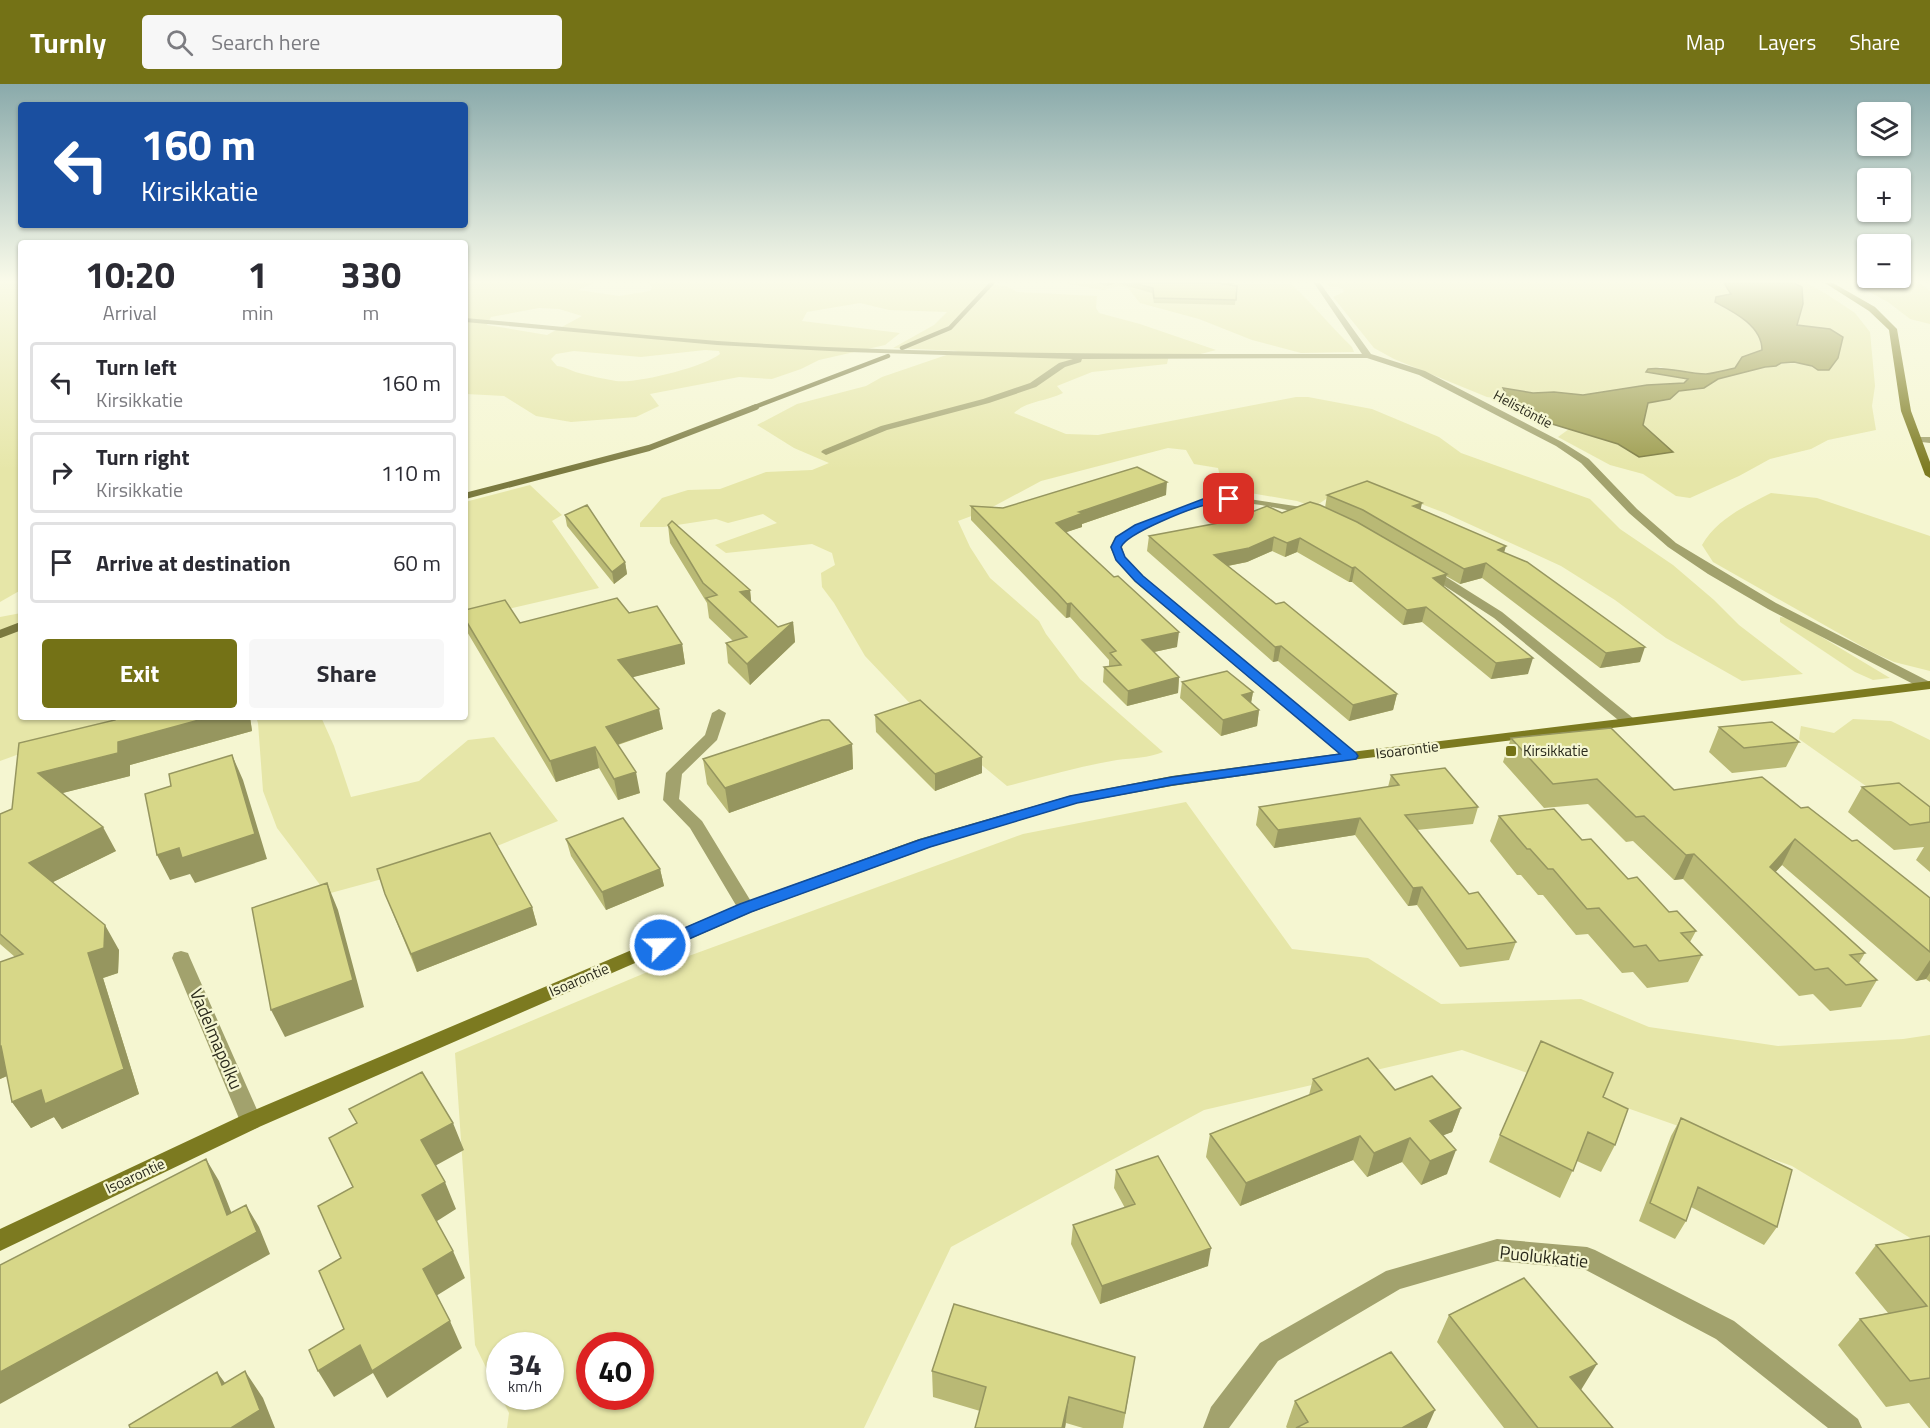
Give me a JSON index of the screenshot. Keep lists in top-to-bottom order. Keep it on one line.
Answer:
{"streets":{"street":["Helistöntie","Isoarontie","Vadelmapolku","Puolukkatie"]},"crossings":[["Helistöntie","Isoarontie"],["Isoarontie","Vadelmapolku"]],"places":{"transit":["Kirsikkatie"]},"page":{"header":"Turnly","search":"Search here","nav":["Map","Layers","Share"],"map_buttons":["+","−"],"turn":["160 m","Kirsikkatie"],"eta":["10:20","Arrival","1","min","330","m"],"list":[{"name":"Turn left","note":"Kirsikkatie","value":"160 m"},{"name":"Turn right","note":"Kirsikkatie","value":"110 m"},{"name":"Arrive at destination","value":"60 m"}],"buttons":["Exit","Share"],"speed":"34 km/h","limit":"40"}}
